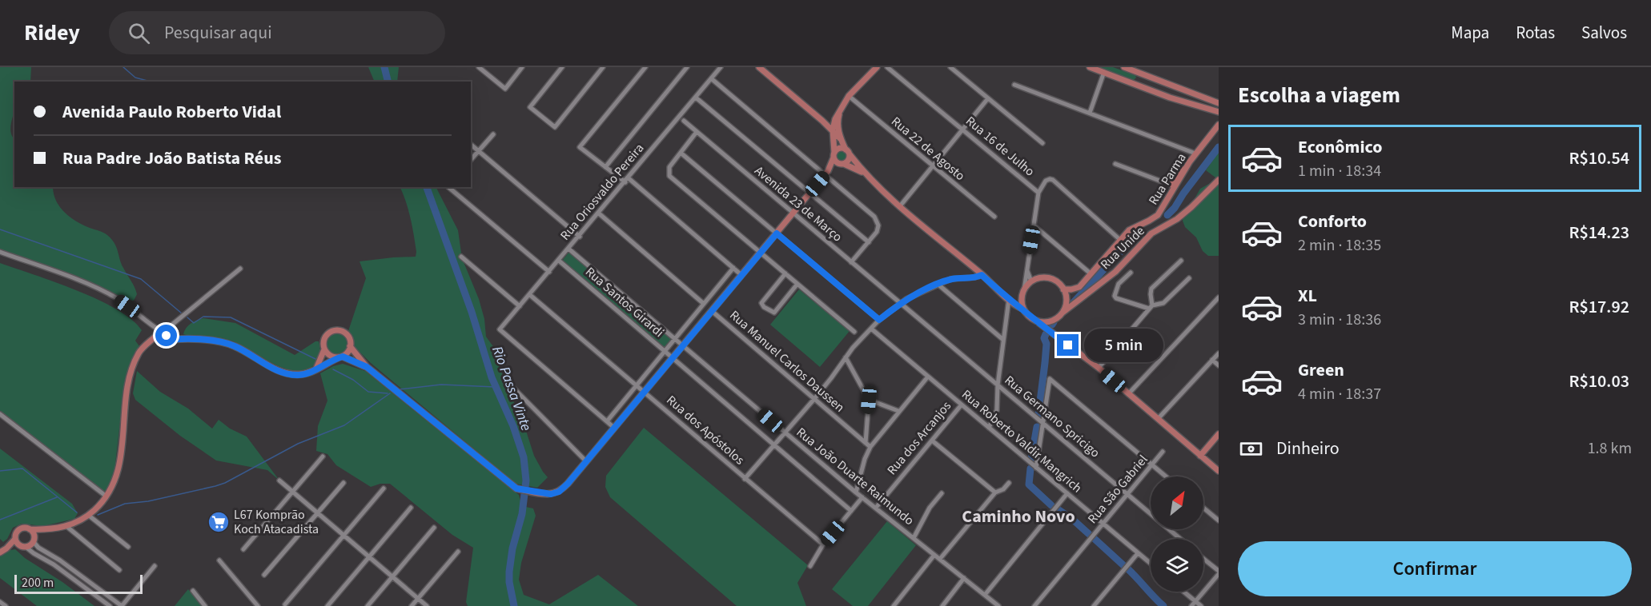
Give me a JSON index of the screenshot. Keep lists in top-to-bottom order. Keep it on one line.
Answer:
{"streets":{"main road":["Rua Parma","Rua Unide"],"street":["Rua 16 de Julho","Rua 22 de Agosto","Rua Oriosvaldo Pereira","Avenida 23 de Março","Rua Santos Girardi","Rua Manuel Carlos Daussen","Rua Germano Spricigo","Rua dos Apóstolos","Rua dos Arcanjos","Rua Roberto Valdir Mangrich","Rua João Duarte Raimundo","Rua São Gabriel"]},"crossings":[["Rua 16 de Julho","Rua Parma"],["Rua 16 de Julho","Rua Unide"],["Rua Parma","Rua Unide"],["Rua Oriosvaldo Pereira","Rua Santos Girardi"],["Rua Oriosvaldo Pereira","Rua dos Apóstolos"],["Rua Oriosvaldo Pereira","Rua João Duarte Raimundo"],["Avenida 23 de Março","Rua Germano Spricigo"],["Rua Germano Spricigo","Rua São Gabriel"],["Rua dos Arcanjos","Rua Roberto Valdir Mangrich"],["Rua dos Arcanjos","Rua João Duarte Raimundo"],["Rua Roberto Valdir Mangrich","Rua São Gabriel"]],"districts":["Caminho Novo"],"water":["Rio Passa Vinte"],"places":{"supermarket":["L67 Komprão Koch Atacadista"]},"scale_bar":"200 m","north":"top right","page":{"header":"Ridey","search":"Pesquisar aqui","nav":["Mapa","Rotas","Salvos"],"heading":"Escolha a viagem","banner":["Avenida Paulo Roberto Vidal","Rua Padre João Batista Réus"],"list":[{"name":"Econômico","note":"1 min · 18:34","value":"R$10.54"},{"name":"Conforto","note":"2 min · 18:35","value":"R$14.23"},{"name":"XL","note":"3 min · 18:36","value":"R$17.92"},{"name":"Green","note":"4 min · 18:37","value":"R$10.03"}],"bubble":"5 min","pay":["Dinheiro","1.8 km"],"buttons":"Confirmar","scale":"200 m"}}
